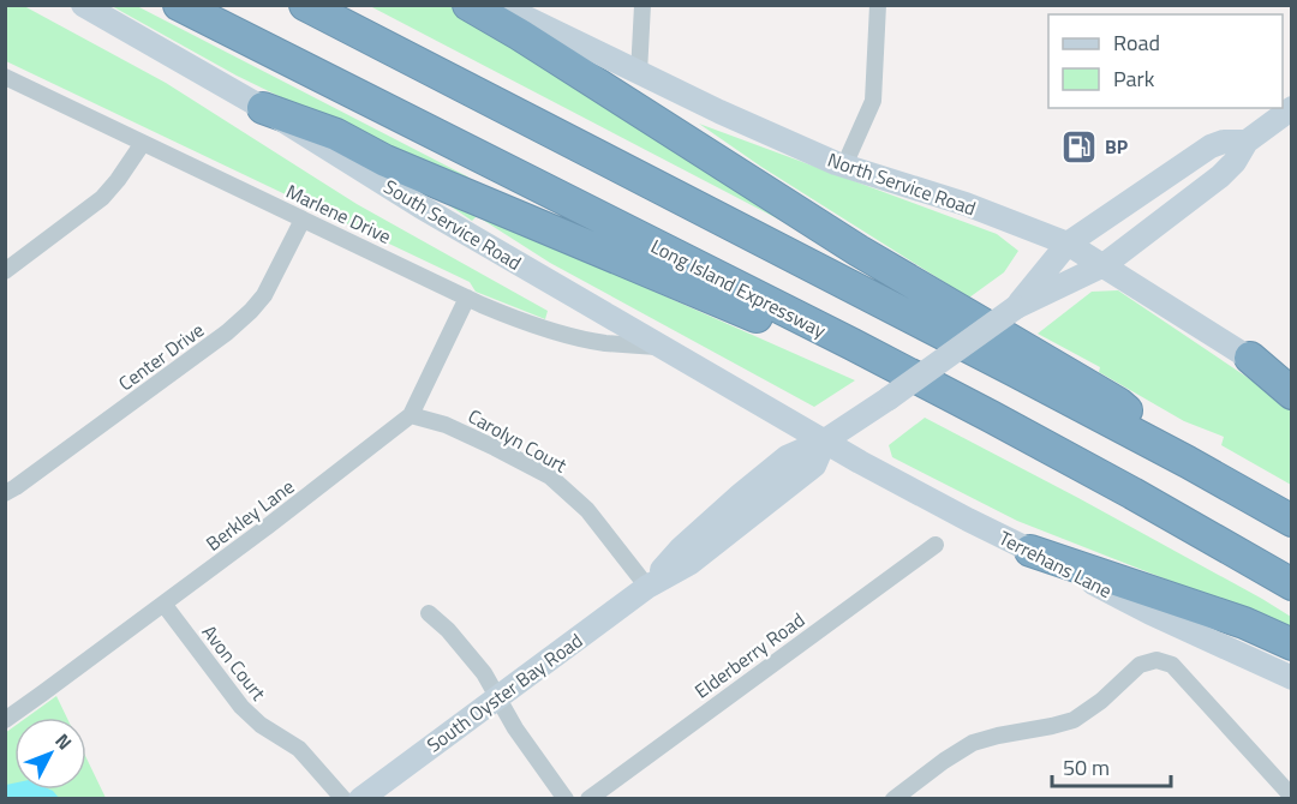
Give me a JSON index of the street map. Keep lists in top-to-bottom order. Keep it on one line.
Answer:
{"streets":{"highway":["Long Island Expressway"],"main road":["North Service Road","South Service Road","Terrehans Lane","South Oyster Bay Road"],"street":["Marlene Drive","Center Drive","Carolyn Court","Berkley Lane","Elderberry Road","Avon Court"]},"crossings":[["North Service Road","South Oyster Bay Road"],["Marlene Drive","South Service Road"],["Marlene Drive","Center Drive"],["Marlene Drive","Berkley Lane"],["South Service Road","Terrehans Lane"],["South Service Road","South Oyster Bay Road"],["Carolyn Court","Berkley Lane"],["Carolyn Court","South Oyster Bay Road"],["Berkley Lane","Avon Court"],["Terrehans Lane","South Oyster Bay Road"]],"places":{"fuel station":["BP"]},"legend":["Road","Park"],"scale_bar":"50 m","north":"top right"}
